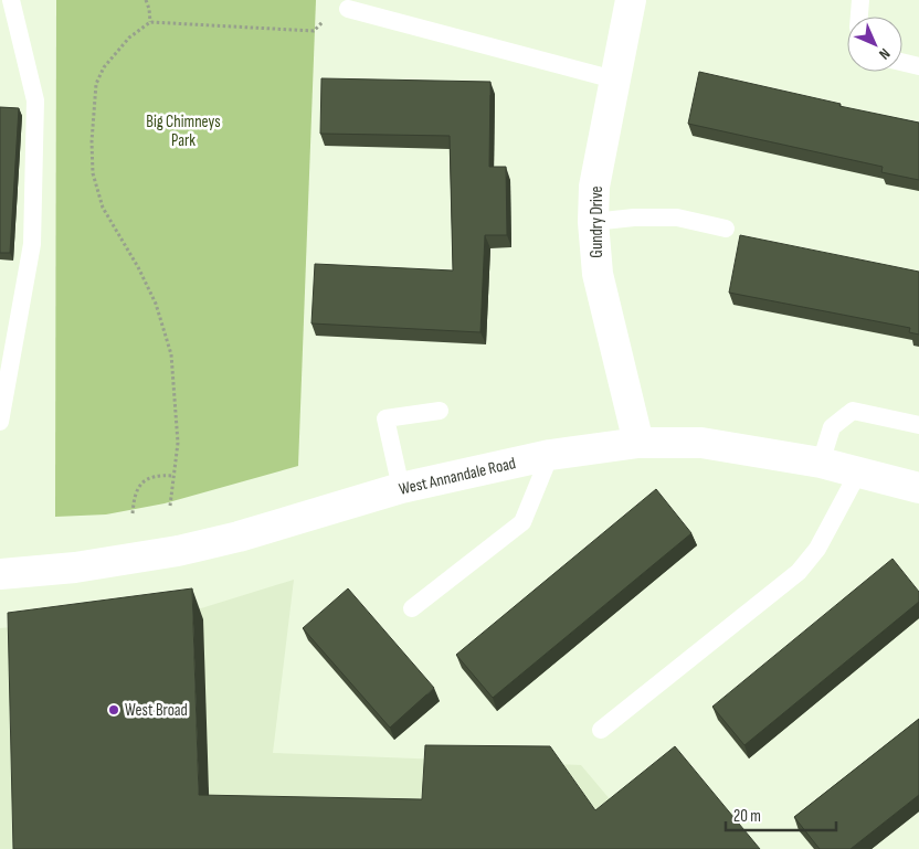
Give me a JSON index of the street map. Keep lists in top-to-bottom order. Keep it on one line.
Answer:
{"streets":{"street":["Gundry Drive","West Annandale Road"]},"crossings":[["Gundry Drive","West Annandale Road"]],"parks":["Big Chimneys Park"],"places":["West Broad"],"scale_bar":"20 m","north":"bottom right"}
